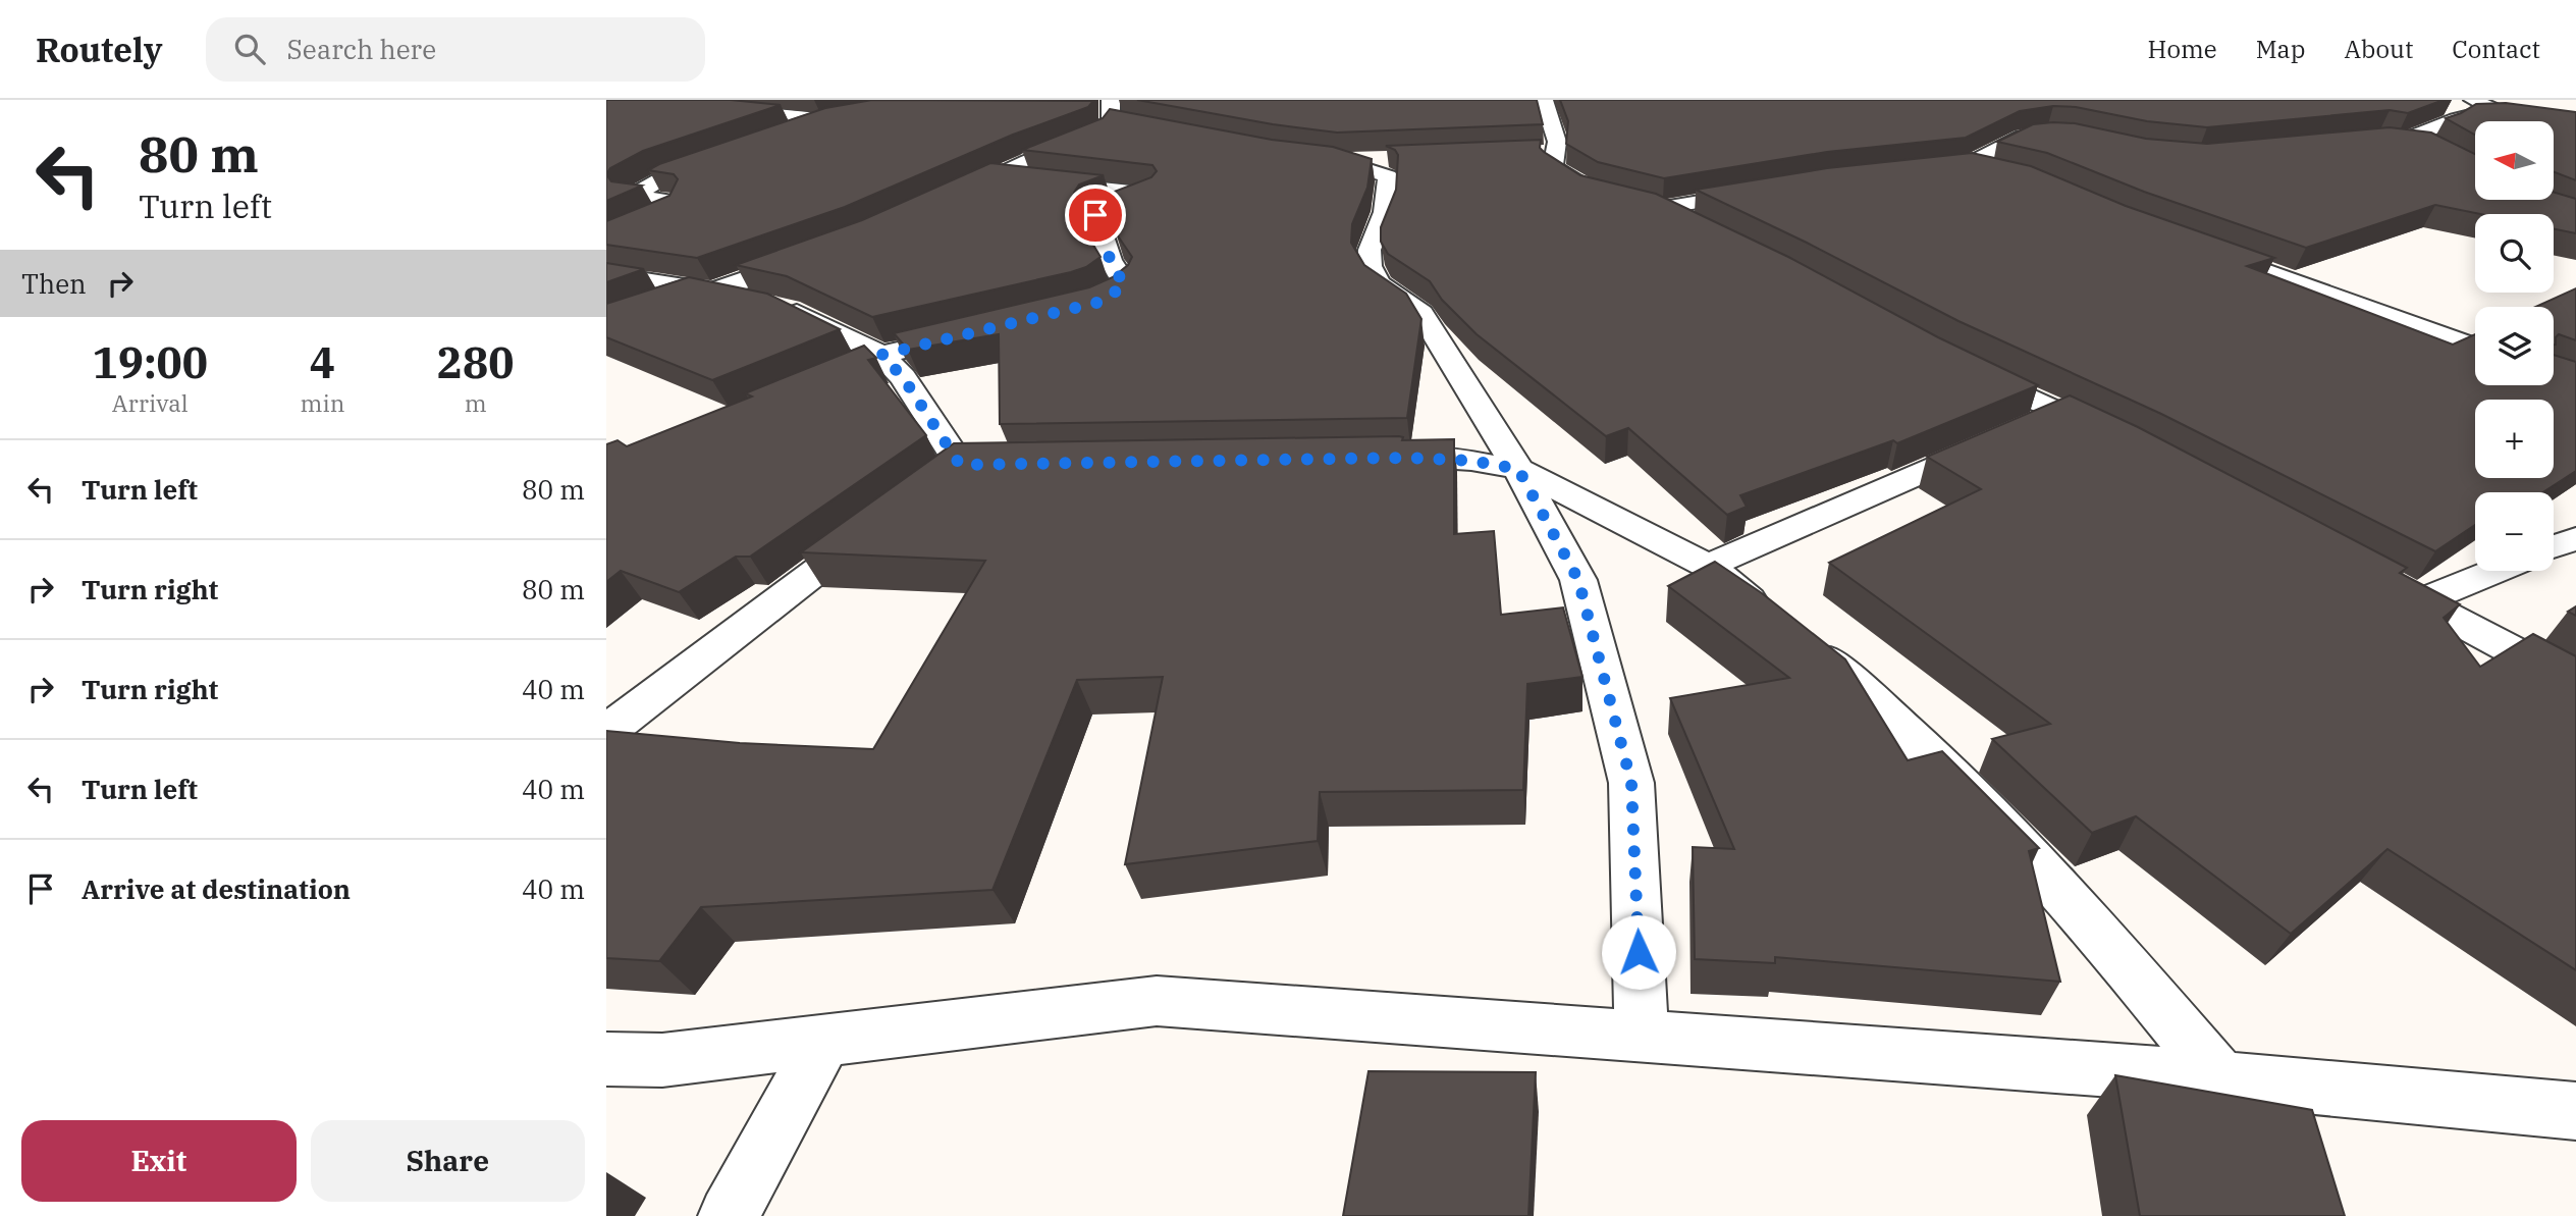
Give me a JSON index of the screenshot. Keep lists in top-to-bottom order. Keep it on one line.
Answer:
{"north":"left","page":{"header":"Routely","search":"Search here","nav":["Home","Map","About","Contact"],"turn":["80 m","Turn left"],"map_buttons":["+","−"],"then":"Then","eta":["19:00","Arrival","4","min","280","m"],"list":[{"name":"Turn left","value":"80 m"},{"name":"Turn right","value":"80 m"},{"name":"Turn right","value":"40 m"},{"name":"Turn left","value":"40 m"},{"name":"Arrive at destination","value":"40 m"}],"buttons":["Exit","Share"]}}
